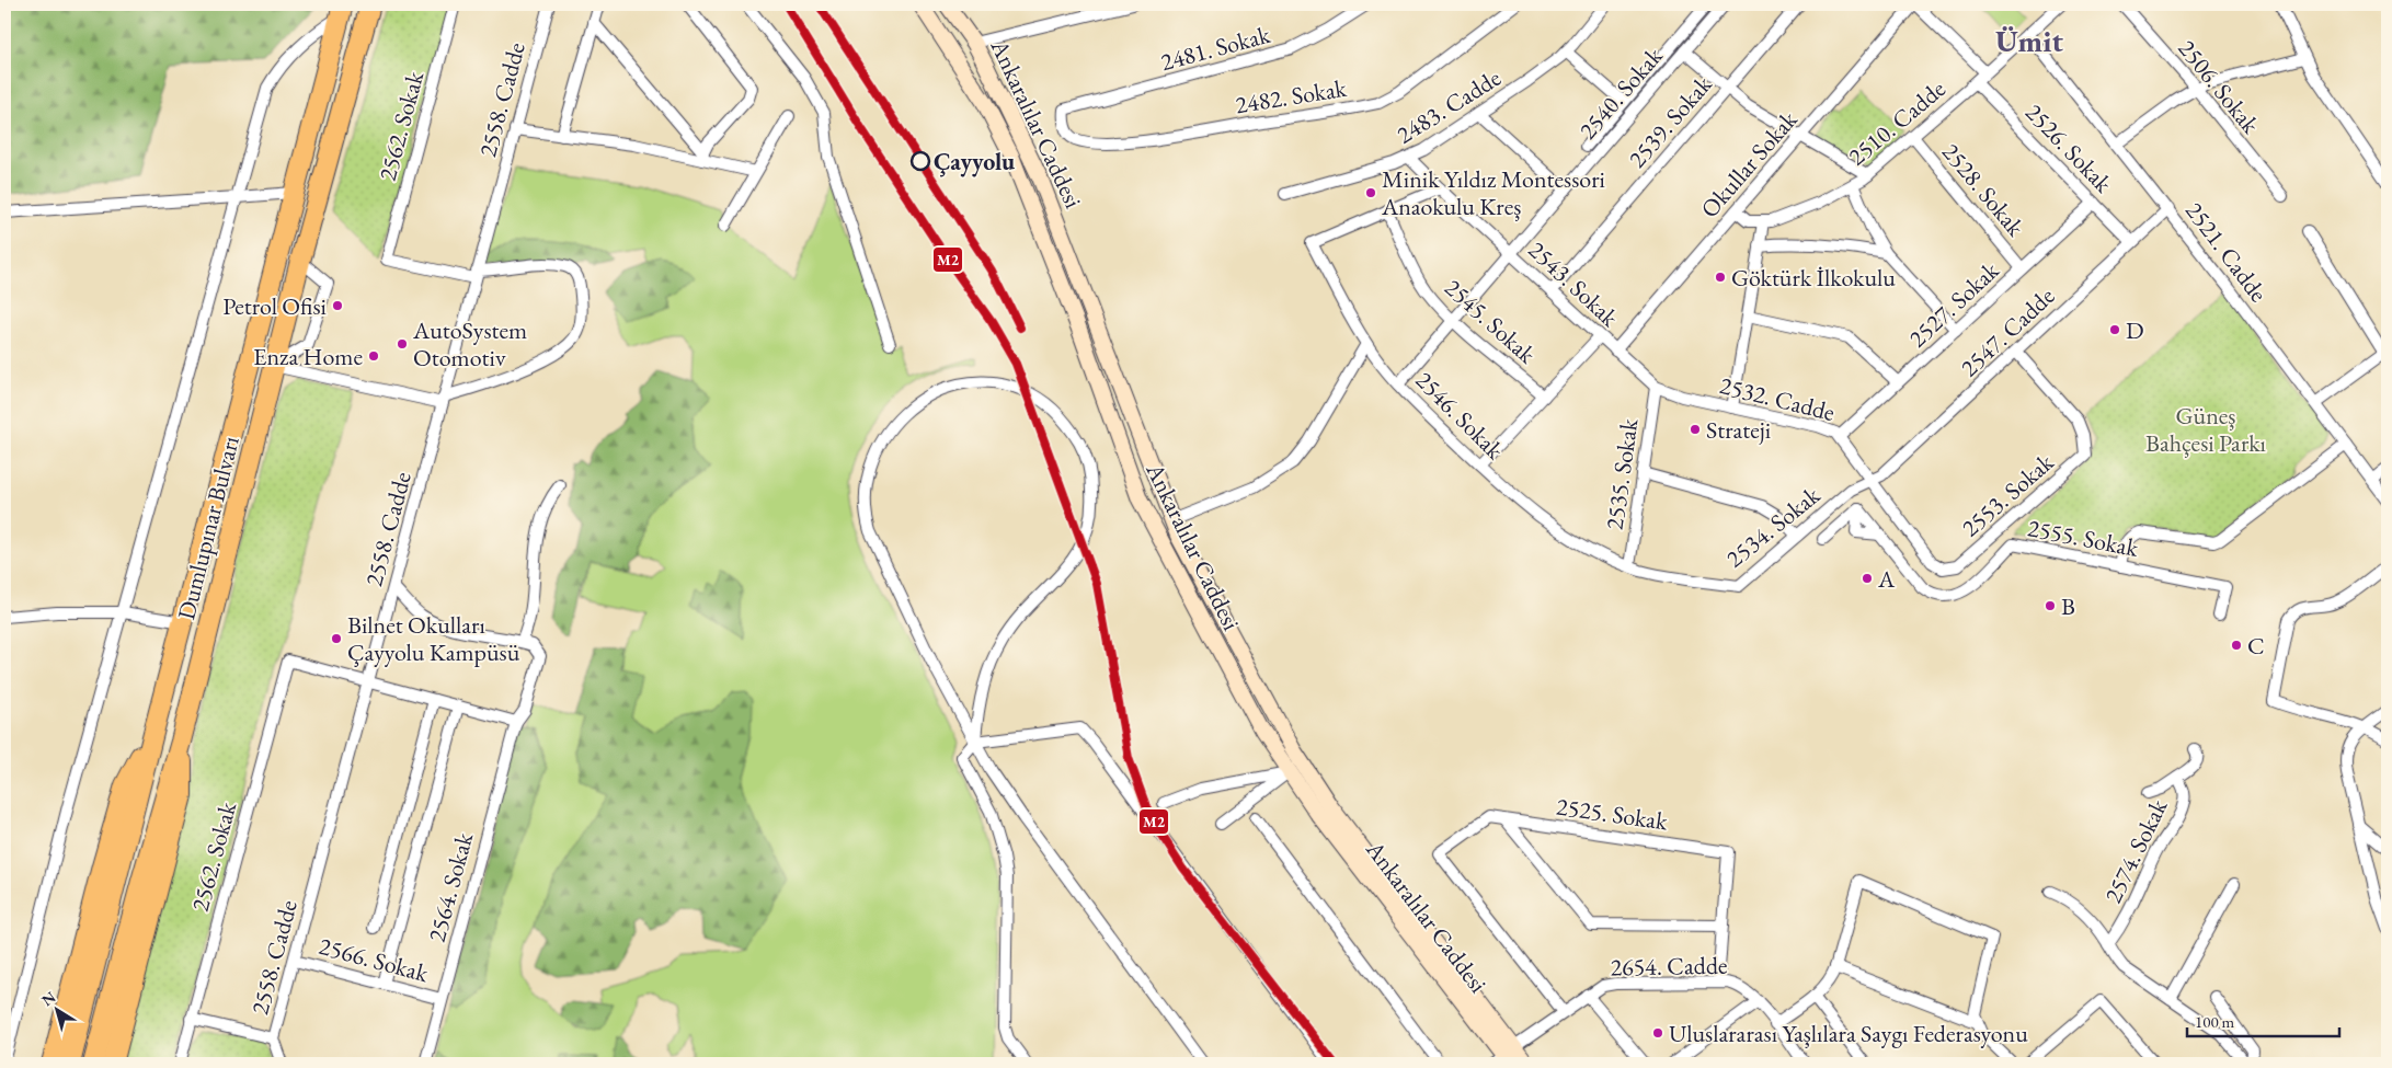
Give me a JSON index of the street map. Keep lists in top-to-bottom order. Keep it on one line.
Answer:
{"streets":{"highway":["Dumlupınar Bulvarı"],"main road":["Ankaralılar Caddesi"],"street":["2481. Sokak","2506. Sokak","2540. Sokak","2482. Sokak","2558. Cadde","2483. Cadde","2539. Sokak","2510. Cadde","2562. Sokak","2526. Sokak","Okullar Sokak","2528. Sokak","2521. Cadde","2543. Sokak","2527. Sokak","2545. Sokak","2547. Cadde","2532. Cadde","2546. Sokak","2535. Sokak","2553. Sokak","2534. Sokak","2555. Sokak","2525. Sokak","2574. Sokak","2564. Sokak","2566. Sokak","2654. Cadde"]},"crossings":[["2481. Sokak","2482. Sokak"],["2540. Sokak","2543. Sokak"],["2540. Sokak","2545. Sokak"],["2540. Sokak","2546. Sokak"],["2558. Cadde","2562. Sokak"],["2558. Cadde","2566. Sokak"],["2483. Cadde","2543. Sokak"],["2539. Sokak","2543. Sokak"],["2510. Cadde","2526. Sokak"],["2510. Cadde","2528. Sokak"],["2510. Cadde","2521. Cadde"],["Ankaralılar Caddesi","2654. Cadde"],["2526. Sokak","2527. Sokak"],["2526. Sokak","2547. Cadde"],["Okullar Sokak","2543. Sokak"],["2528. Sokak","2527. Sokak"],["2521. Cadde","2547. Cadde"],["2543. Sokak","2532. Cadde"],["2543. Sokak","2535. Sokak"],["2527. Sokak","2532. Cadde"],["2545. Sokak","2546. Sokak"],["2547. Cadde","2532. Cadde"],["2547. Cadde","2553. Sokak"],["2547. Cadde","2534. Sokak"],["2532. Cadde","2535. Sokak"],["2532. Cadde","2553. Sokak"],["2532. Cadde","2534. Sokak"],["2546. Sokak","2535. Sokak"],["2546. Sokak","2534. Sokak"],["2535. Sokak","2534. Sokak"],["2525. Sokak","2654. Cadde"],["2564. Sokak","2566. Sokak"]],"districts":["Ümit"],"parks":["Güneş Bahçesi Parkı"],"places":["Çayyolu","Minik Yıldız Montessori Anaokulu Kreş","Göktürk İlkokulu","Petrol Ofisi","D","AutoSystem Otomotiv","Enza Home","Strateji","A","B","Bilnet Okulları Çayyolu Kampüsü","C","Uluslararası Yaşlılara Saygı Federasyonu"],"lines":["transit line M2"],"scale_bar":"100 m","north":"top left"}
